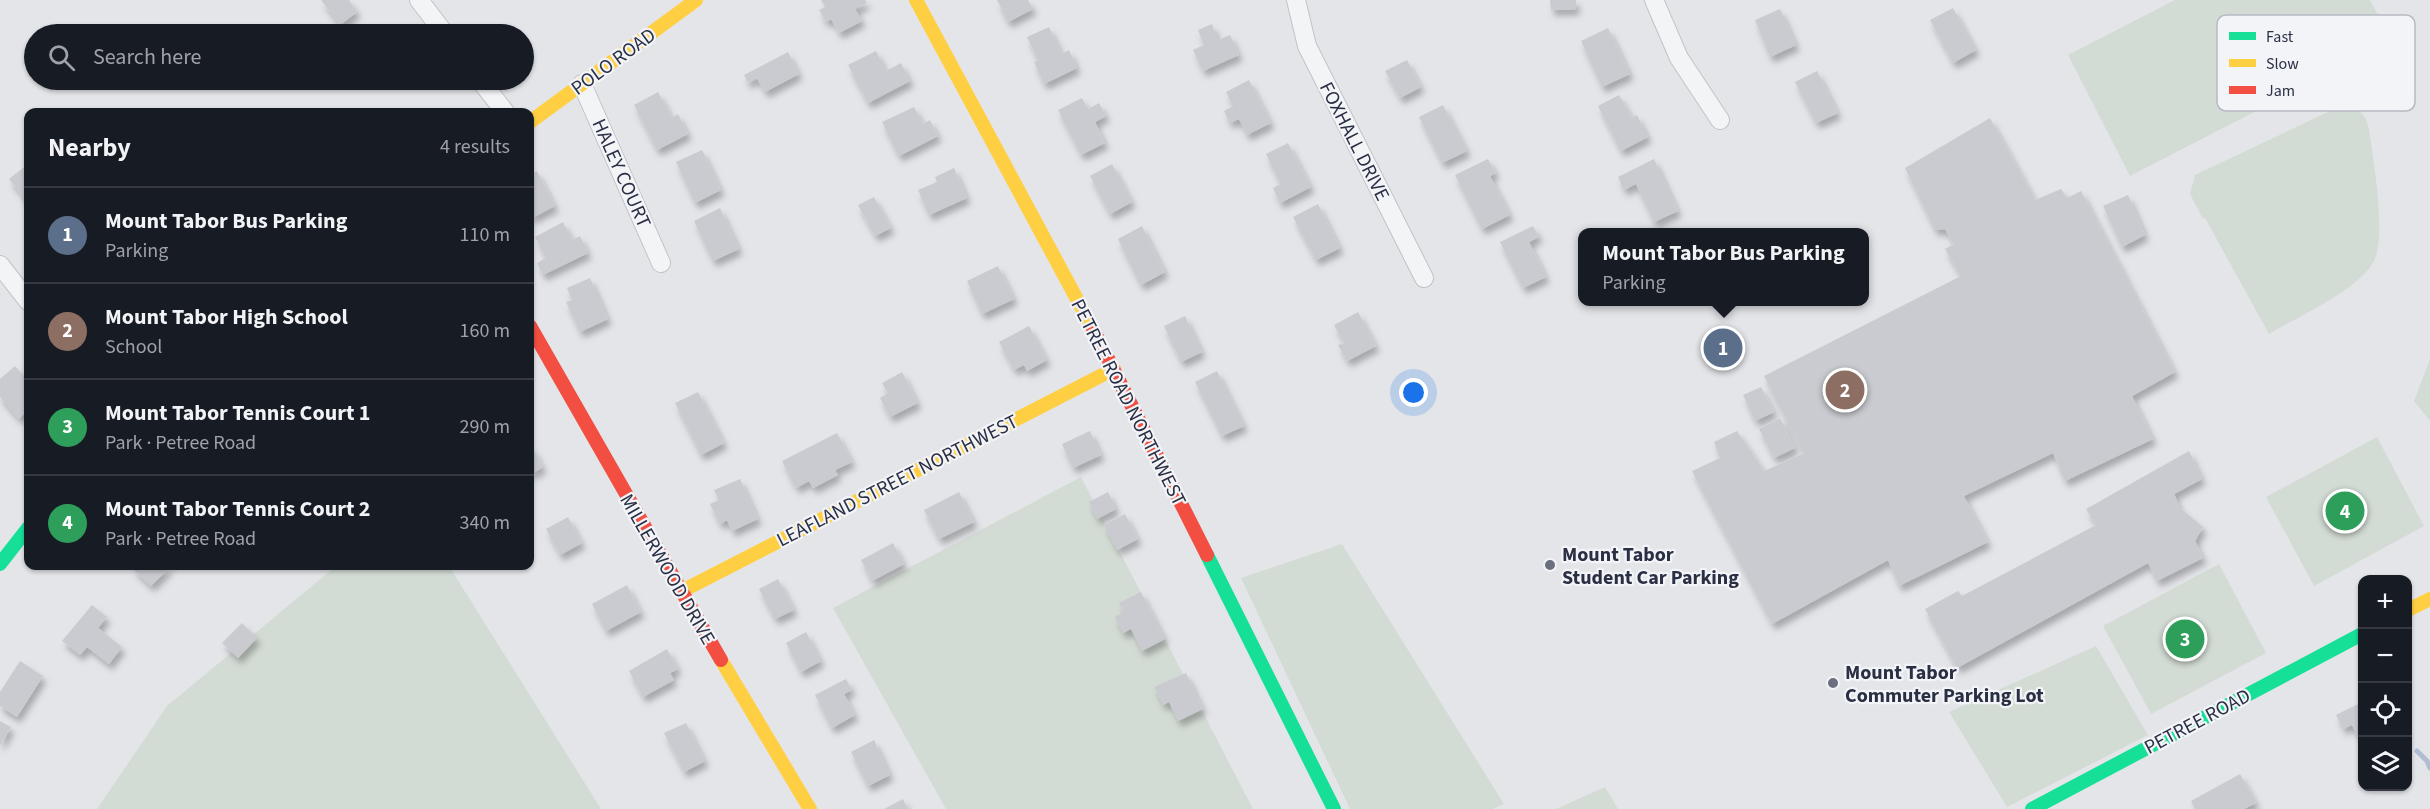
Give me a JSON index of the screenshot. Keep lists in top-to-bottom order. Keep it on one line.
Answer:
{"streets":{"street":["POLO ROAD","FOXHALL DRIVE","HALEY COURT","PETREE ROAD NORTHWEST","LEAFLAND STREET NORTHWEST","MILLERWOOD DRIVE","PETREE ROAD"]},"crossings":[["POLO ROAD","HALEY COURT"],["PETREE ROAD NORTHWEST","LEAFLAND STREET NORTHWEST"],["LEAFLAND STREET NORTHWEST","MILLERWOOD DRIVE"]],"places":["Mount Tabor Student Car Parking","Mount Tabor Commuter Parking Lot"],"legend":["Fast","Slow","Jam"],"page":{"search":"Search here","heading":["Nearby","4 results"],"list":[{"mark":"1","name":"Mount Tabor Bus Parking","note":"Parking","value":"110 m"},{"mark":"2","name":"Mount Tabor High School","note":"School","value":"160 m"},{"mark":"3","name":"Mount Tabor Tennis Court 1","note":"Park · Petree Road","value":"290 m"},{"mark":"4","name":"Mount Tabor Tennis Court 2","note":"Park · Petree Road","value":"340 m"}],"popup":["Mount Tabor Bus Parking","Parking"],"pins":["1","2","4","3"],"map_buttons":["+","−"]}}
